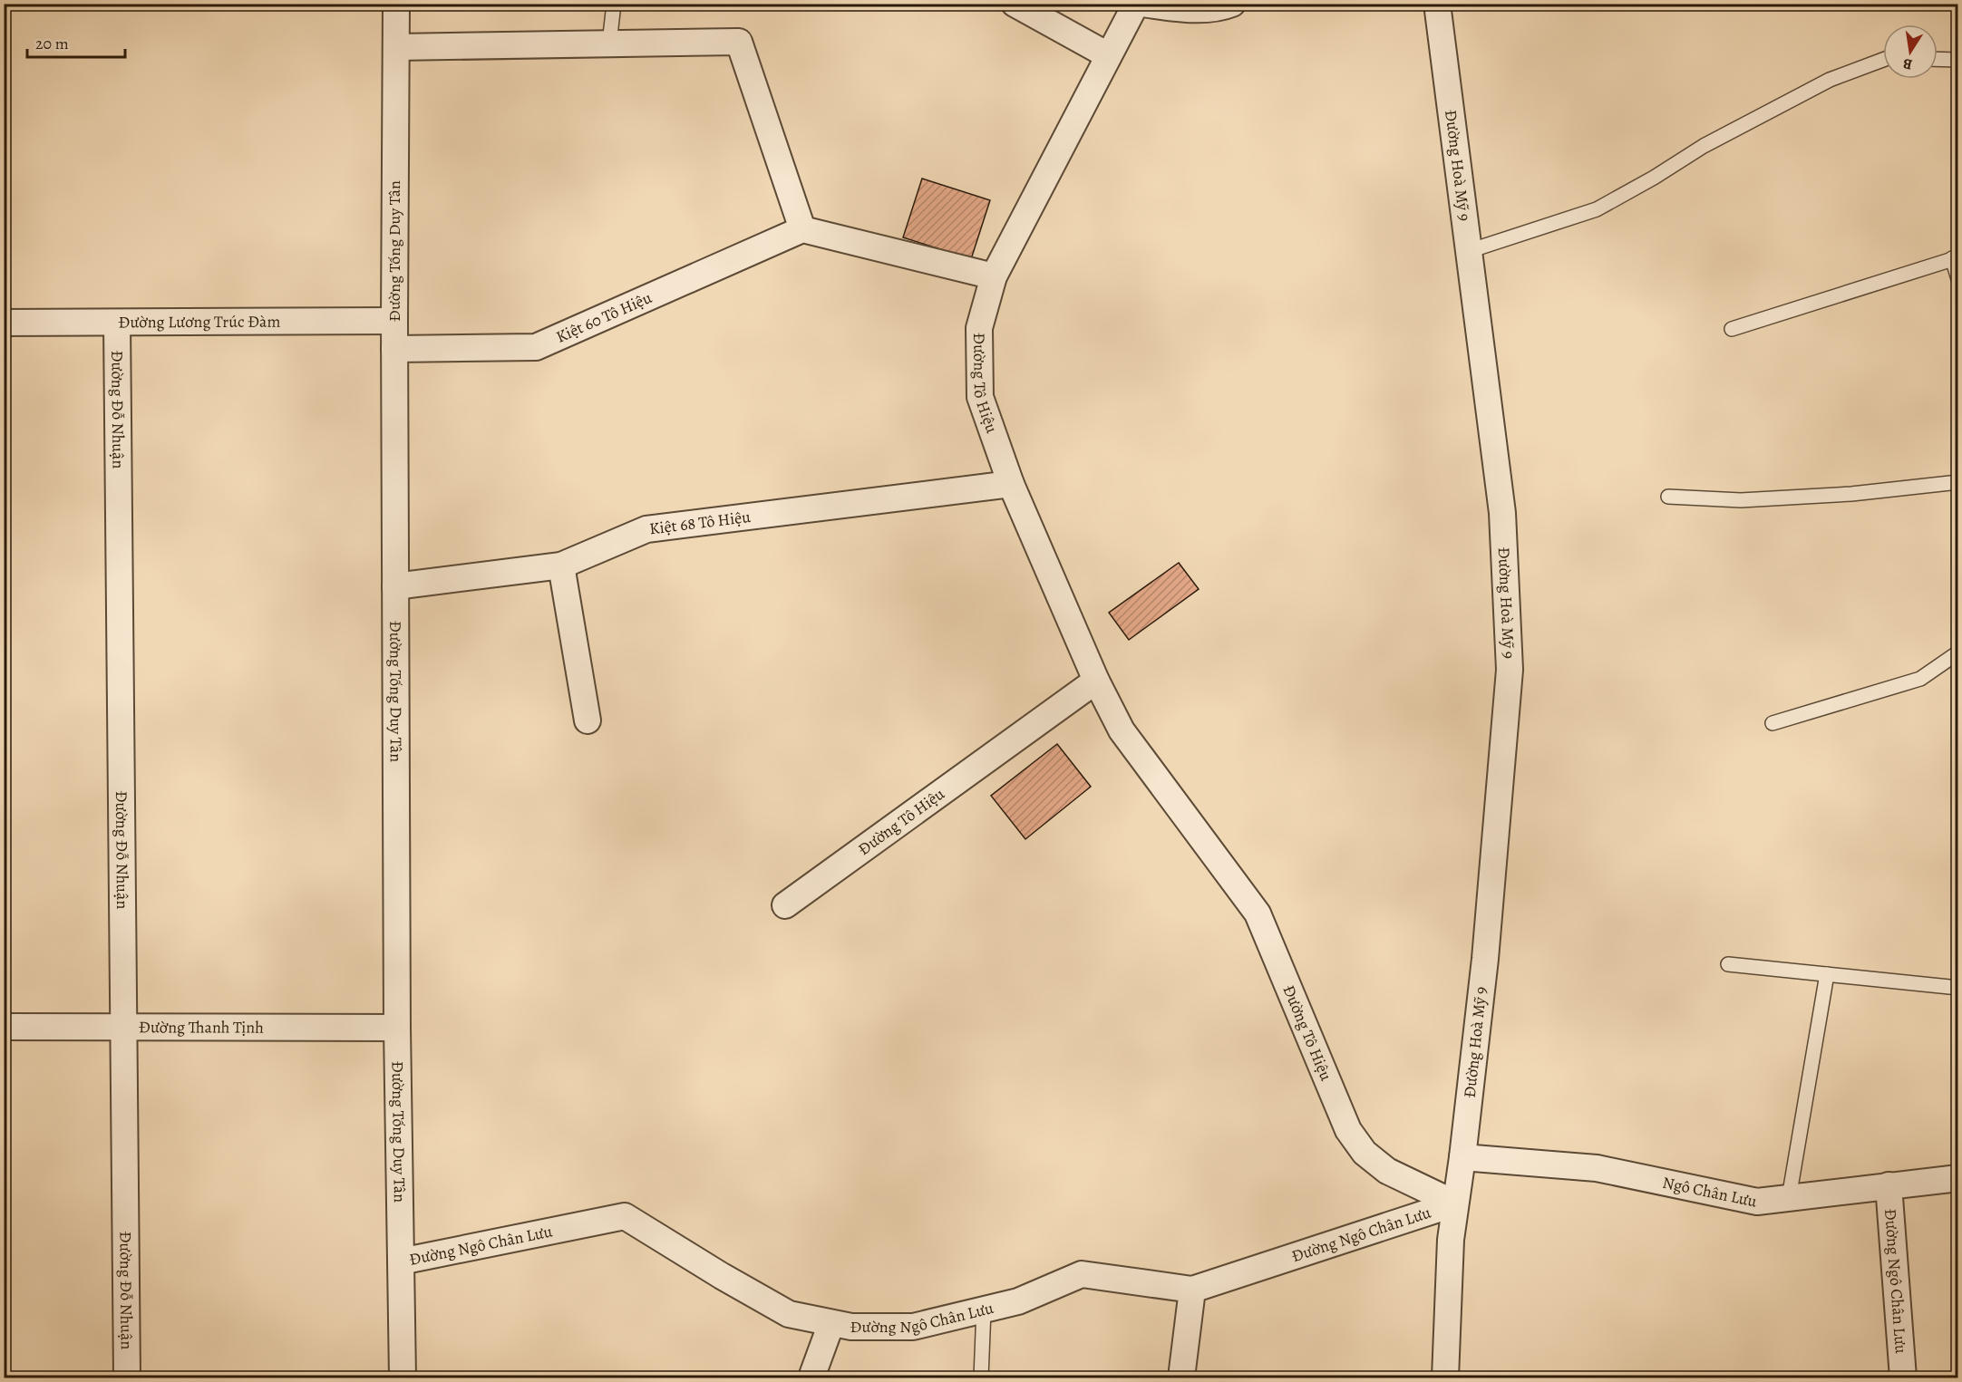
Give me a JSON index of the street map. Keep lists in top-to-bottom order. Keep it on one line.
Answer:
{"streets":{"street":["Đường Hoà Mỹ 9","Đường Tống Duy Tân","Kiệt 60 Tô Hiệu","Đường Lương Trúc Đàm","Đường Tô Hiệu","Đường Đỗ Nhuận","Kiệt 68 Tô Hiệu","Đường Thanh Tịnh","Ngô Chân Lưu","Đường Ngô Chân Lưu"]},"crossings":[["Đường Hoà Mỹ 9","Đường Tô Hiệu"],["Đường Hoà Mỹ 9","Ngô Chân Lưu"],["Đường Hoà Mỹ 9","Đường Ngô Chân Lưu"],["Đường Tống Duy Tân","Kiệt 60 Tô Hiệu"],["Đường Tống Duy Tân","Đường Lương Trúc Đàm"],["Đường Tống Duy Tân","Kiệt 68 Tô Hiệu"],["Đường Tống Duy Tân","Đường Thanh Tịnh"],["Đường Tống Duy Tân","Đường Ngô Chân Lưu"],["Đường Lương Trúc Đàm","Đường Đỗ Nhuận"],["Đường Tô Hiệu","Kiệt 68 Tô Hiệu"],["Đường Tô Hiệu","Đường Ngô Chân Lưu"],["Đường Đỗ Nhuận","Đường Thanh Tịnh"],["Ngô Chân Lưu","Đường Ngô Chân Lưu"]],"scale_bar":"20 m","north":"bottom"}
